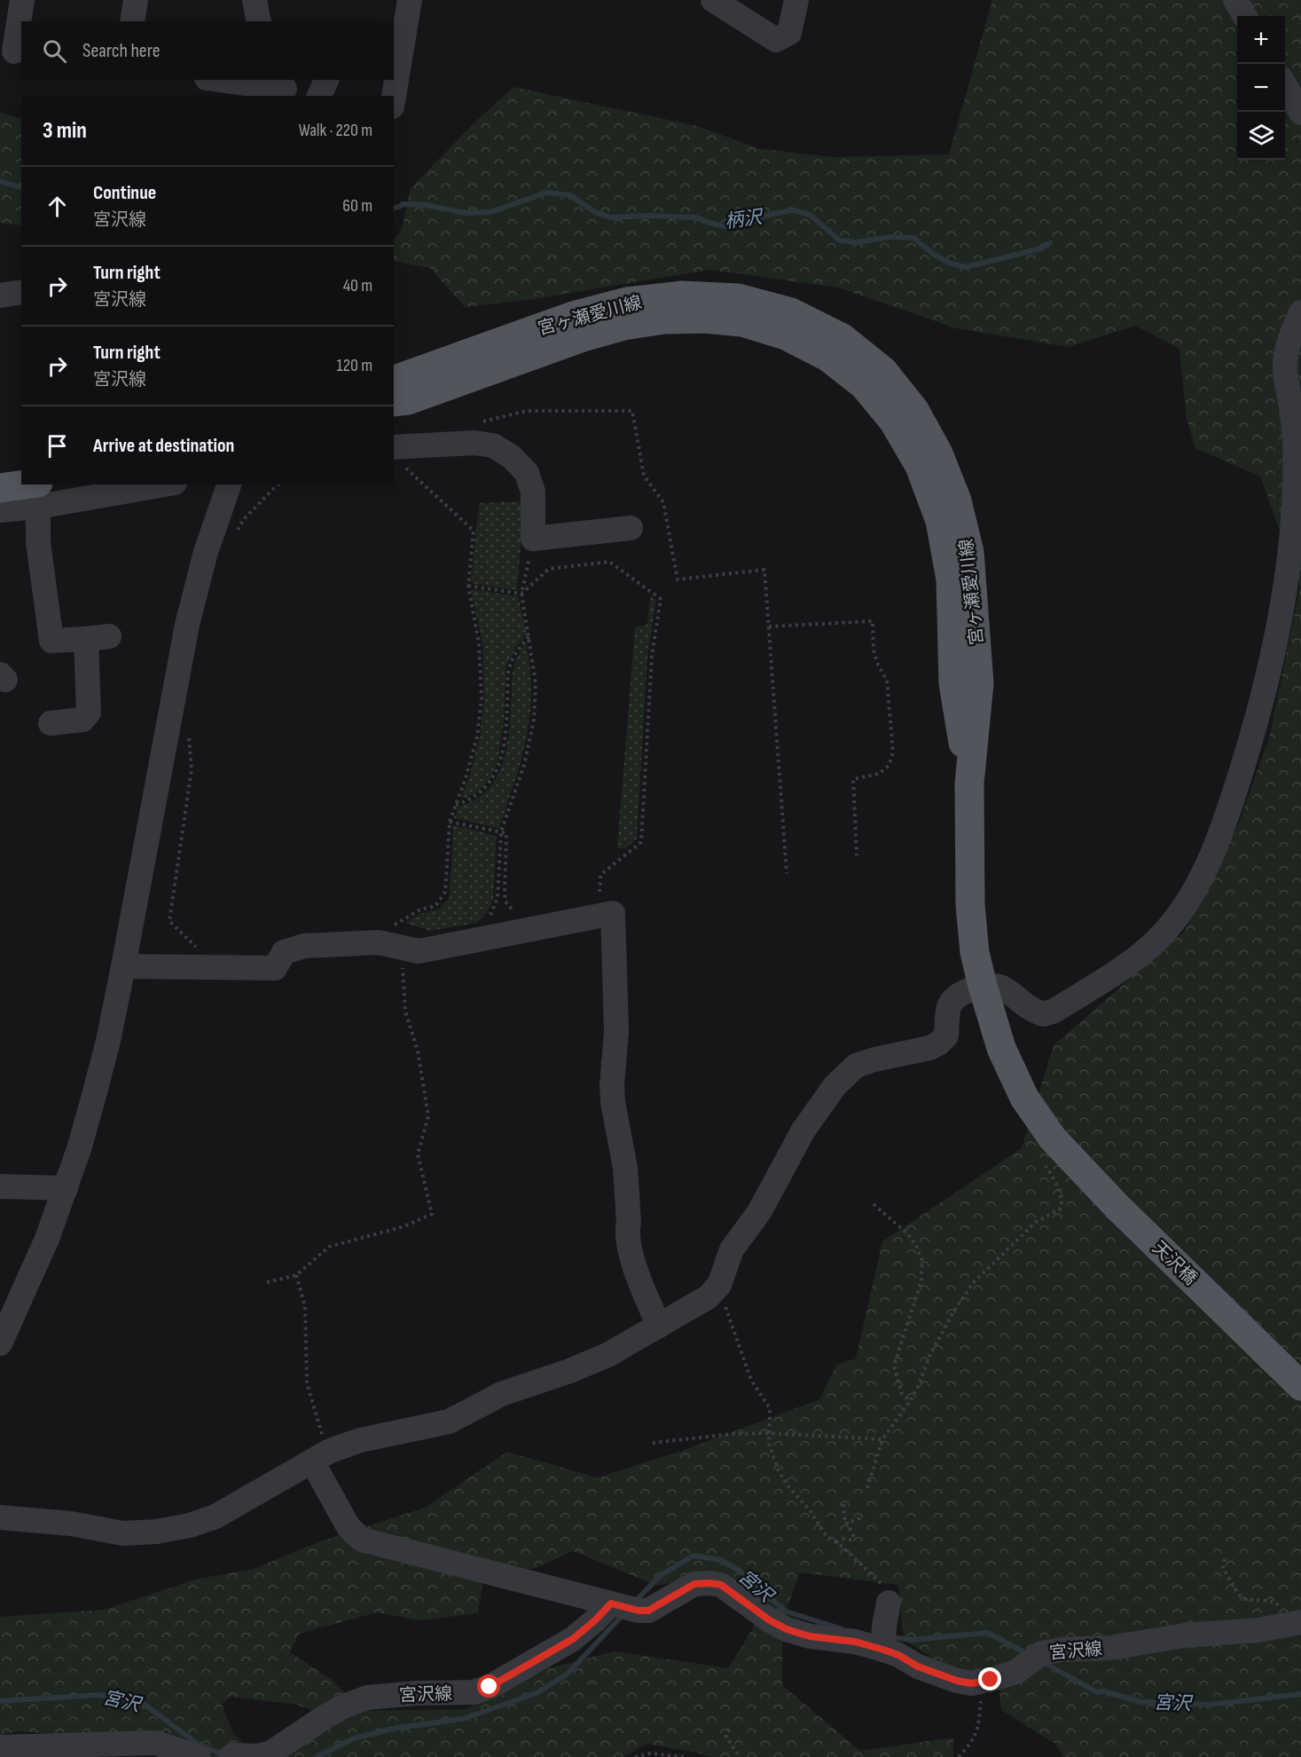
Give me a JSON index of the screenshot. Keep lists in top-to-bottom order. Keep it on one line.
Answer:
{"streets":{"main road":["宮ヶ瀬愛川線","天沢橋"],"street":["宮沢線"]},"crossings":[["宮ヶ瀬愛川線","天沢橋"]],"water":["柄沢","宮沢"],"page":{"map_buttons":["+","−"],"search":"Search here","heading":["3 min","Walk · 220 m"],"list":[["Continue","宮沢線","60 m"],["Turn right","宮沢線","40 m"],["Turn right","宮沢線","120 m"],"Arrive at destination"]}}
